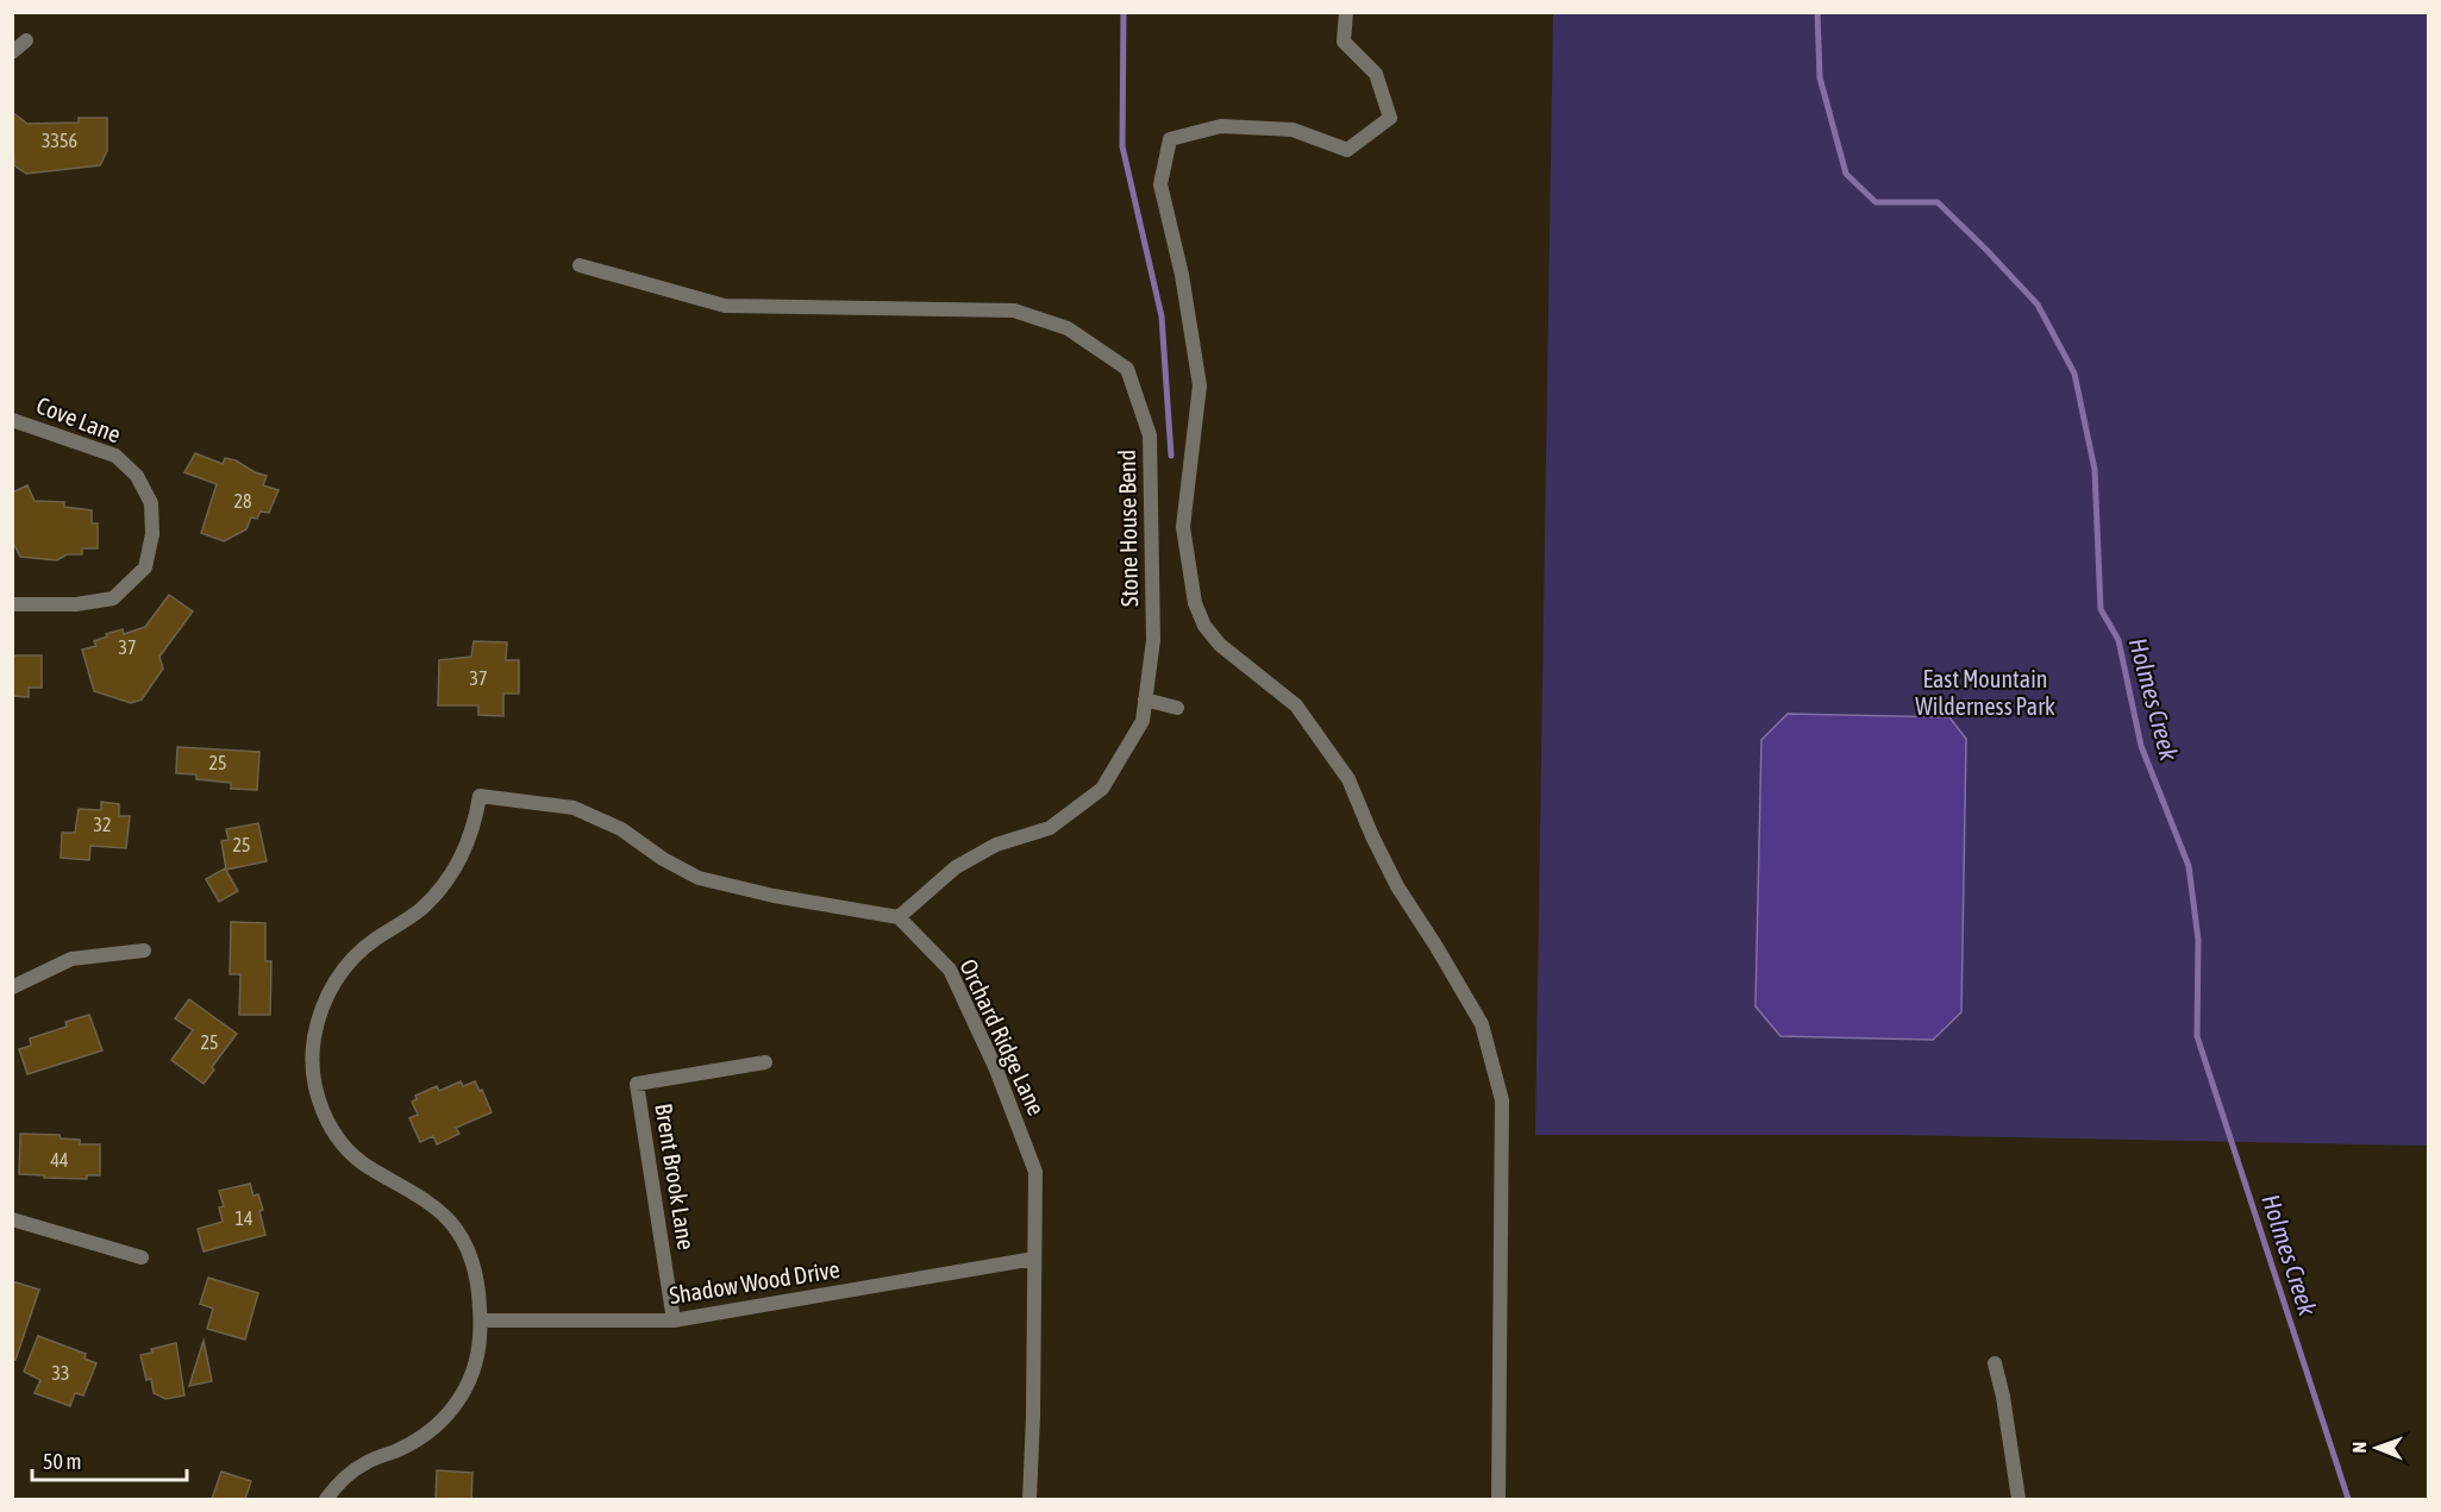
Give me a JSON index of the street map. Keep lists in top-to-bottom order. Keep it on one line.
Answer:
{"streets":{"street":["Cove Lane","Stone House Bend","Orchard Ridge Lane","Brent Brook Lane","Shadow Wood Drive"]},"crossings":[["Stone House Bend","Orchard Ridge Lane"],["Orchard Ridge Lane","Shadow Wood Drive"],["Brent Brook Lane","Shadow Wood Drive"]],"water":["Holmes Creek"],"parks":["East Mountain Wilderness Park"],"house_numbers":["3356","28","37","37","25","32","25","25","44","14","33"],"scale_bar":"50 m","north":"left"}
